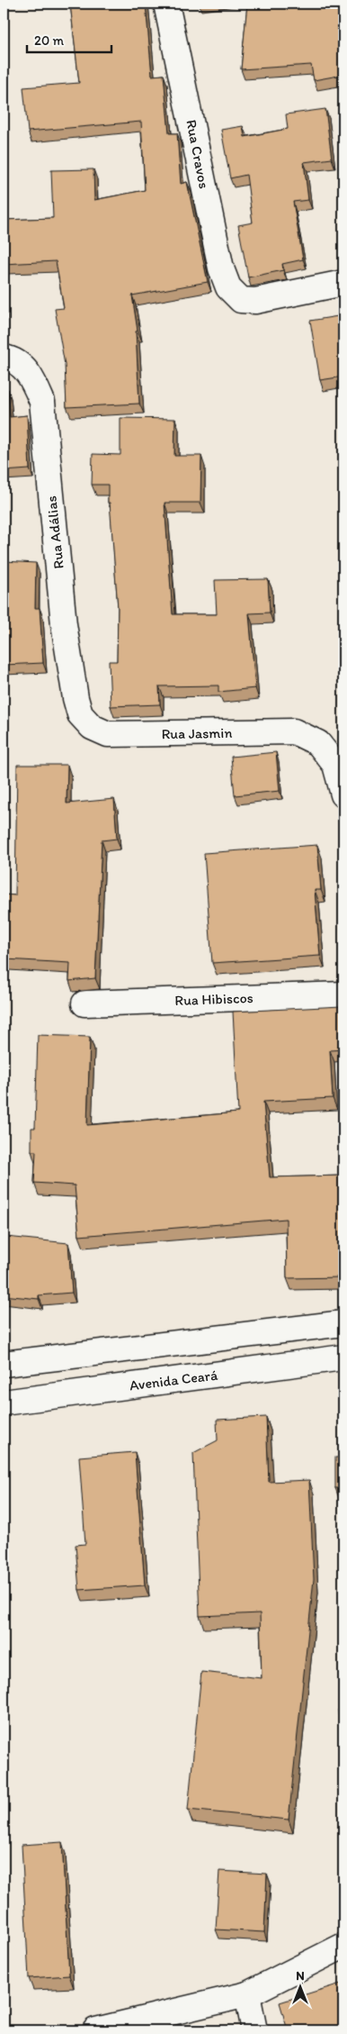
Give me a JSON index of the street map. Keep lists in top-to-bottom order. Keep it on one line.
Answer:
{"streets":{"street":["Rua Cravos","Rua Adálias","Rua Jasmin","Rua Hibiscos","Avenida Ceará"]},"crossings":[["Rua Adálias","Rua Jasmin"]],"scale_bar":"20 m","north":"top"}
